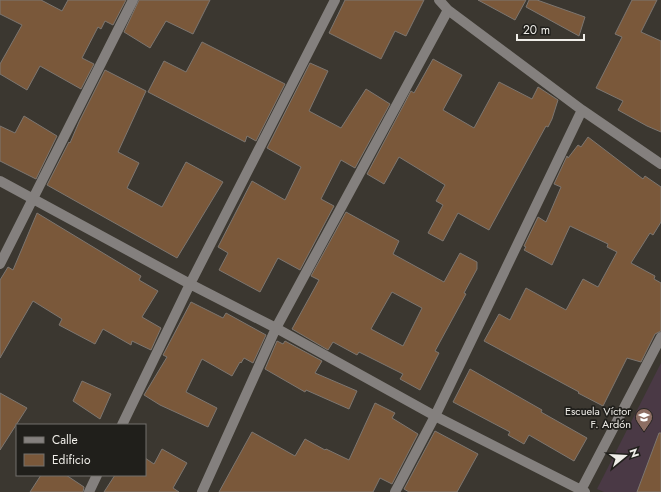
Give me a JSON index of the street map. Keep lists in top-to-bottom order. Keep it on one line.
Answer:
{"places":{"school or university":["Escuela Víctor F. Ardón"]},"legend":["Calle","Edificio"],"scale_bar":"20 m","north":"right"}
